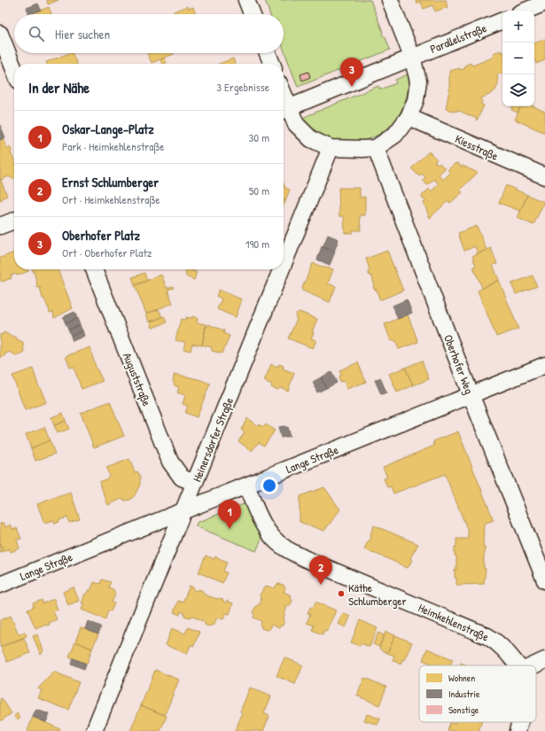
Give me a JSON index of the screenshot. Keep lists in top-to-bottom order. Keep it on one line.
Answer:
{"streets":{"street":["Parallelstraße","Kiesstraße","Oberhofer Weg","Auguststraße","Heinersdorfer Straße","Lange Straße","Heimkehlenstraße"]},"crossings":[["Oberhofer Weg","Lange Straße"],["Auguststraße","Heinersdorfer Straße"],["Heinersdorfer Straße","Lange Straße"],["Lange Straße","Heimkehlenstraße"]],"places":["Käthe Schlumberger"],"legend":["Wohnen","Industrie","Sonstige"],"page":{"map_buttons":["+","−"],"search":"Hier suchen","pins":["3","1","2"],"heading":["In der Nähe","3 Ergebnisse"],"list":[{"mark":"1","name":"Oskar-Lange-Platz","note":"Park · Heimkehlenstraße","value":"30 m"},{"mark":"2","name":"Ernst Schlumberger","note":"Ort · Heimkehlenstraße","value":"50 m"},{"mark":"3","name":"Oberhofer Platz","note":"Ort · Oberhofer Platz","value":"190 m"}]}}
